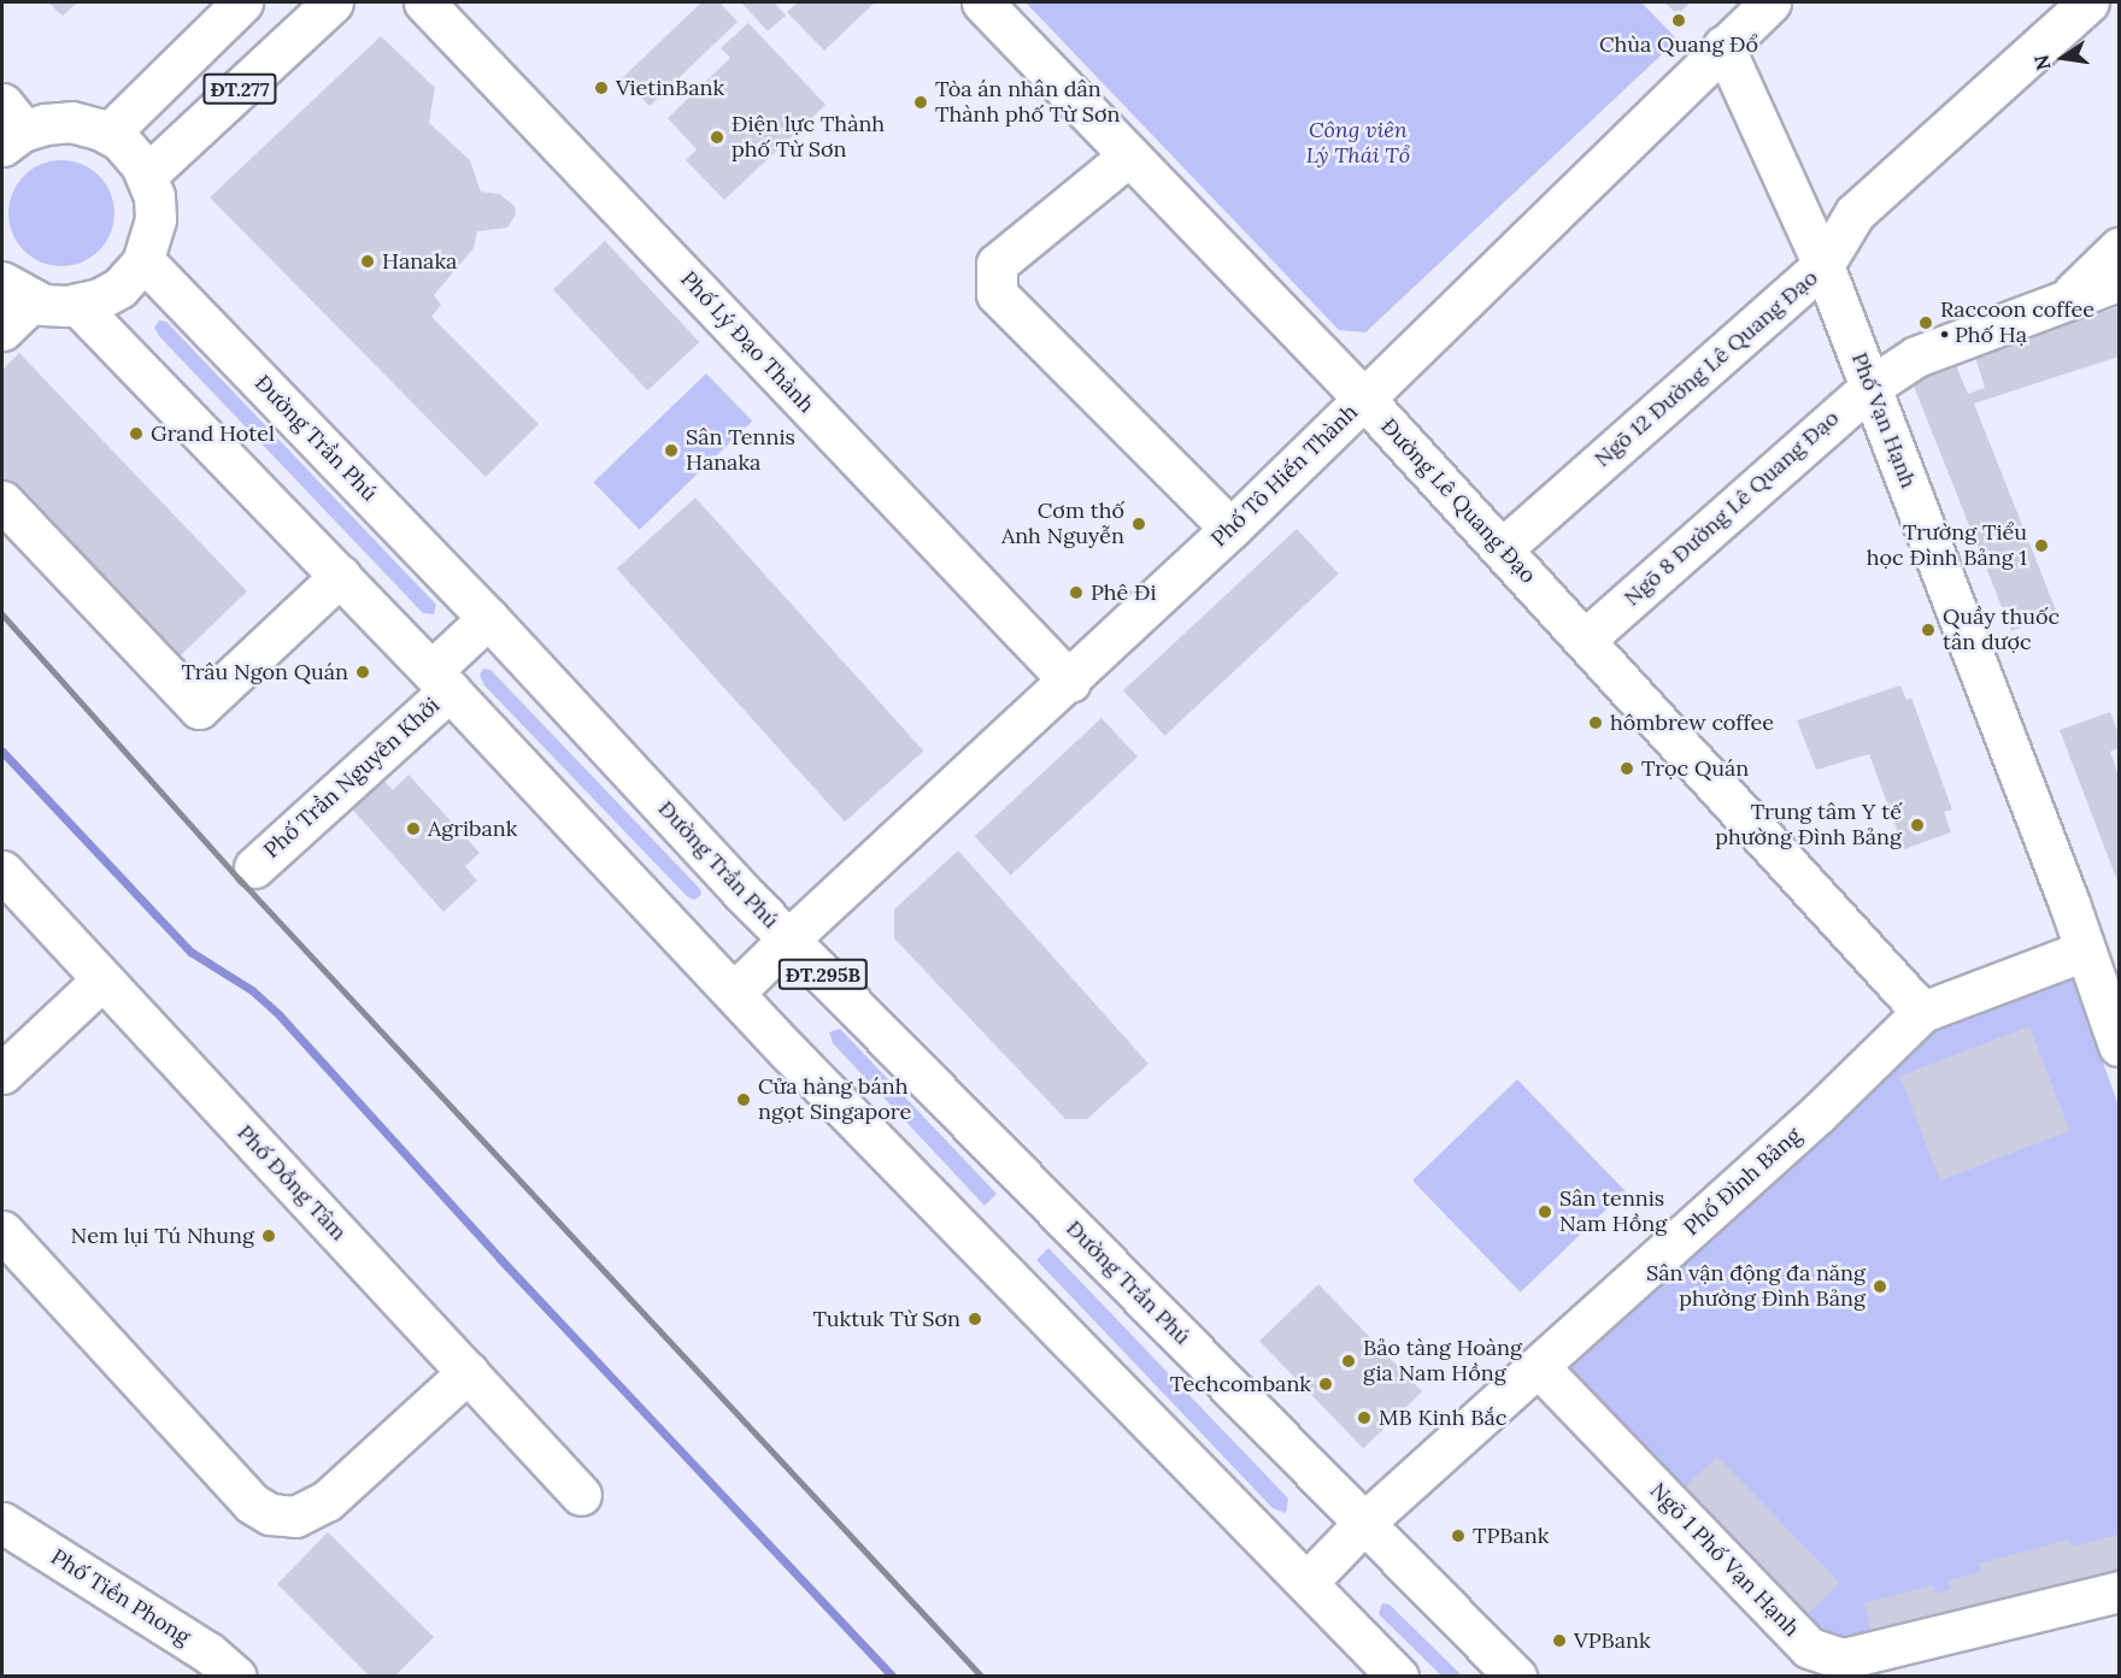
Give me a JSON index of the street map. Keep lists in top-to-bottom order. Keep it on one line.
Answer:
{"streets":{"street":["ĐT.277","Phố Lý Đạo Thành","Ngõ 12 Đường Lê Quang Đạo","Phố Vạn Hạnh","Đường Trần Phú","Phố Tô Hiến Thành","Đường Lê Quang Đạo","Ngõ 8 Đường Lê Quang Đạo","Phố Trần Nguyên Khởi","ĐT.295B","Phố Đình Bảng","Phố Đồng Tâm","Ngõ 1 Phố Vạn Hạnh","Phố Tiền Phong"]},"crossings":[["Phố Lý Đạo Thành","Phố Tô Hiến Thành"],["Ngõ 12 Đường Lê Quang Đạo","Phố Vạn Hạnh"],["Ngõ 12 Đường Lê Quang Đạo","Đường Lê Quang Đạo"],["Phố Vạn Hạnh","Phố Tô Hiến Thành"],["Phố Vạn Hạnh","Ngõ 8 Đường Lê Quang Đạo"],["Phố Vạn Hạnh","Phố Đình Bảng"],["Đường Trần Phú","Phố Tô Hiến Thành"],["Đường Trần Phú","Phố Trần Nguyên Khởi"],["Đường Trần Phú","Phố Đình Bảng"],["Phố Tô Hiến Thành","Đường Lê Quang Đạo"],["Đường Lê Quang Đạo","Ngõ 8 Đường Lê Quang Đạo"],["Đường Lê Quang Đạo","Phố Đình Bảng"],["Phố Đình Bảng","Ngõ 1 Phố Vạn Hạnh"]],"parks":["Công viên Lý Thái Tổ"],"places":["Chùa Quang Đổ","VietinBank","Tòa án nhân dân Thành phố Từ Sơn","Điện lực Thành phố Từ Sơn","Hanaka","Raccoon coffee • Phố Hạ","Grand Hotel","Sân Tennis Hanaka","Cơm thố Anh Nguyễn","Trường Tiểu học Đình Bảng 1","Phê Đi","Quầy thuốc tân dược","Trâu Ngon Quán","hômbrew coffee","Trọc Quán","Trung tâm Y tế phường Đình Bảng","Agribank","Cửa hàng bánh ngọt Singapore","Sân tennis Nam Hồng","Nem lụi Tú Nhung","Sân vận động đa năng phường Đình Bảng","Tuktuk Từ Sơn","Bảo tàng Hoàng gia Nam Hồng","Techcombank","MB Kinh Bắc","TPBank","VPBank"],"north":"left"}
